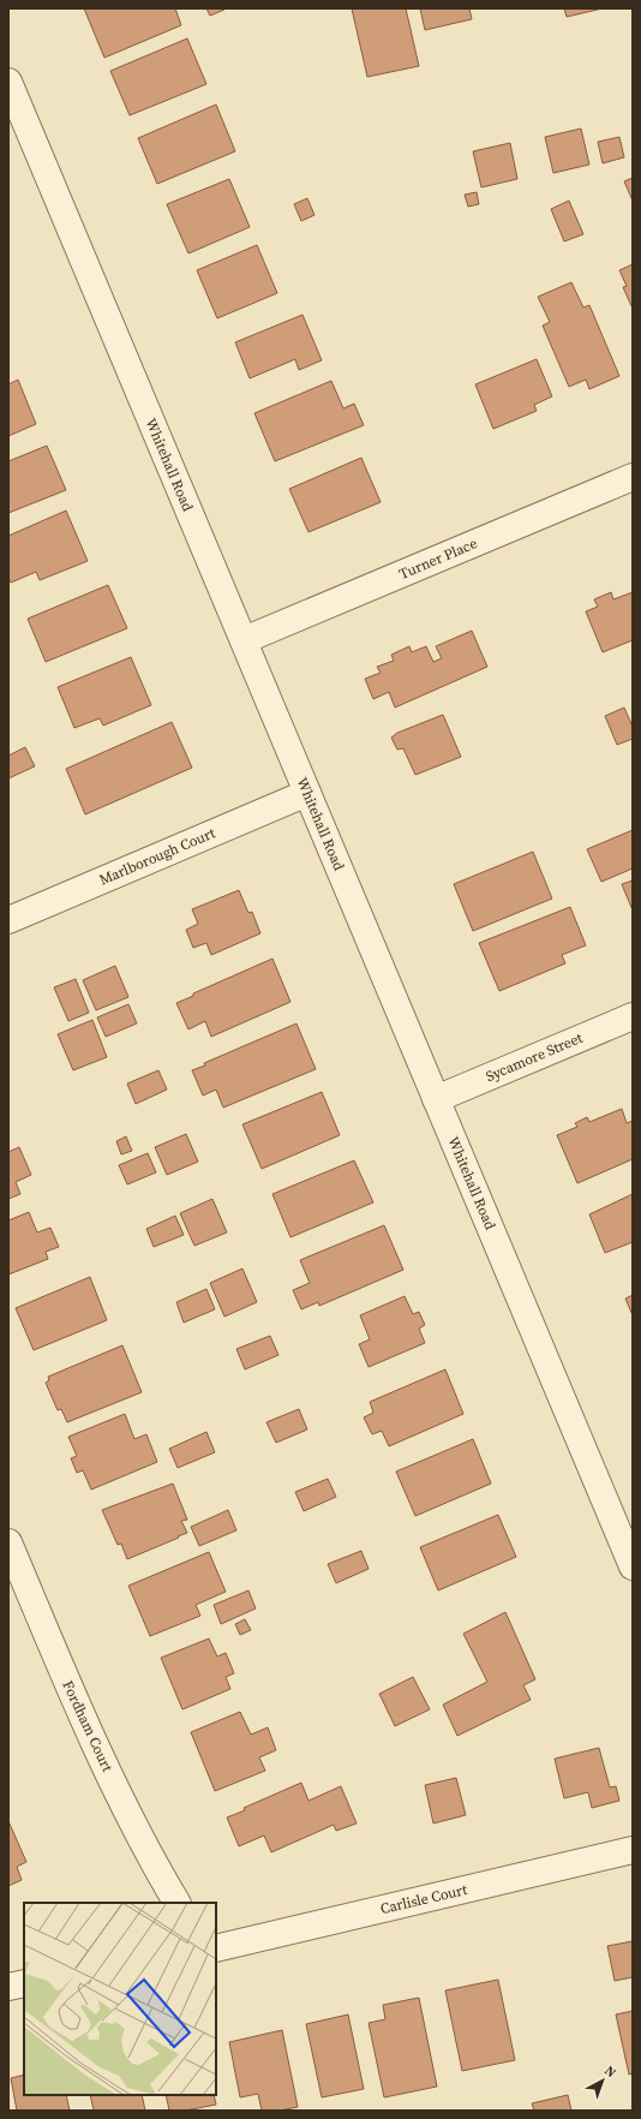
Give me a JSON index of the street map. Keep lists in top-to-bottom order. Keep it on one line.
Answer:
{"streets":{"street":["Whitehall Road","Turner Place","Marlborough Court","Sycamore Street","Fordham Court","Carlisle Court"]},"crossings":[["Whitehall Road","Turner Place"],["Whitehall Road","Marlborough Court"],["Whitehall Road","Sycamore Street"]],"north":"top right"}
